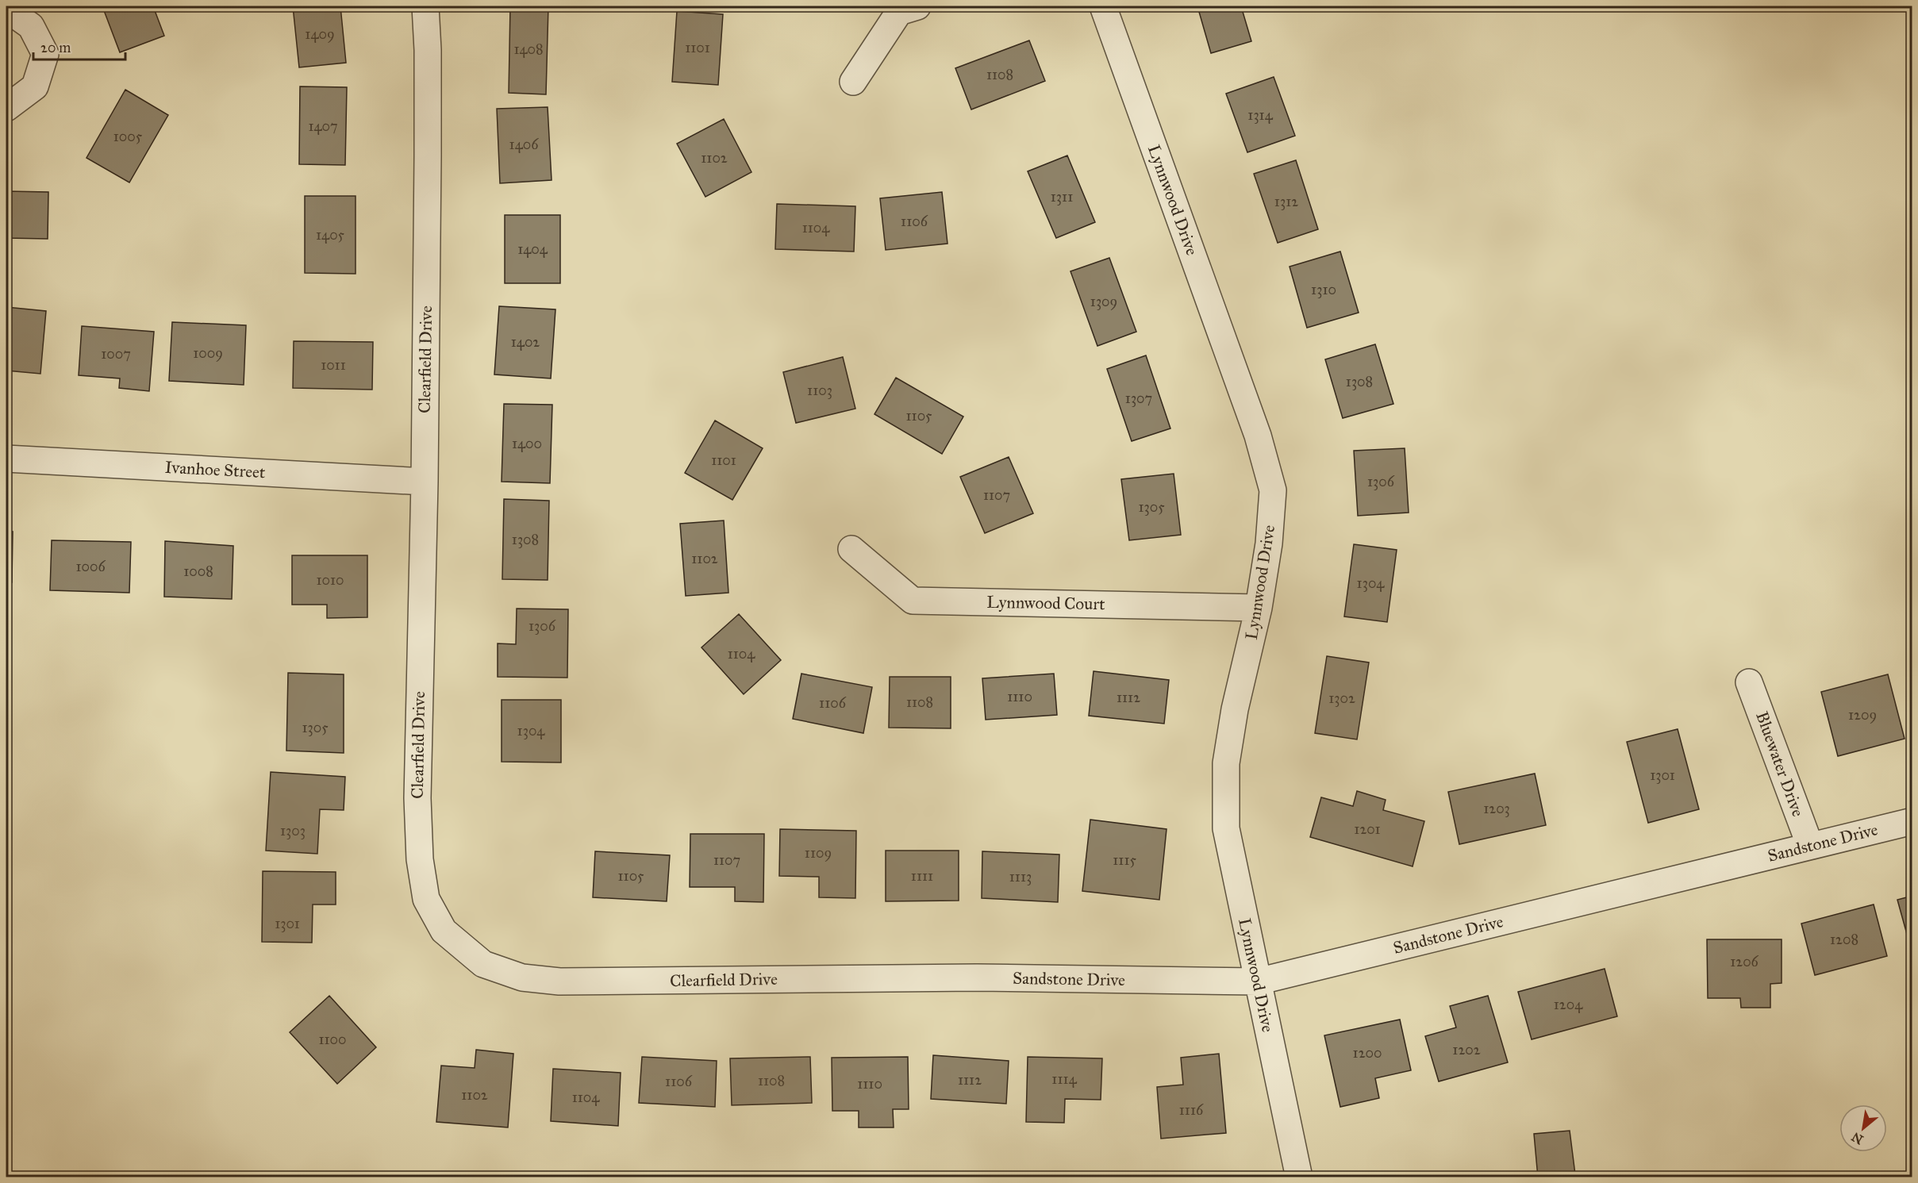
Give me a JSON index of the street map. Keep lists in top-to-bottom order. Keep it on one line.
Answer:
{"streets":{"street":["Lynnwood Drive","Clearfield Drive","Ivanhoe Street","Lynnwood Court","Bluewater Drive","Sandstone Drive"]},"crossings":[["Lynnwood Drive","Lynnwood Court"],["Lynnwood Drive","Sandstone Drive"],["Clearfield Drive","Ivanhoe Street"],["Clearfield Drive","Sandstone Drive"],["Bluewater Drive","Sandstone Drive"]],"house_numbers":["1409","1101","1408","1108","1314","1407","1005","1406","1102","1311","1312","1106","1104","1405","1404","1310","1309","1402","1009","1007","1011","1308","1103","1307","1105","1400","1101","1306","1107","1305","1308","1102","1006","1008","1010","1304","1306","1104","1110","1112","1302","1108","1106","1209","1305","1304","1301","1203","1201","1303","1109","1107","1115","1105","1111","1113","1301","1208","1206","1204","1100","1202","1200","1114","1112","1108","1106","1110","1102","1104","1116"],"scale_bar":"20 m","north":"bottom left"}
